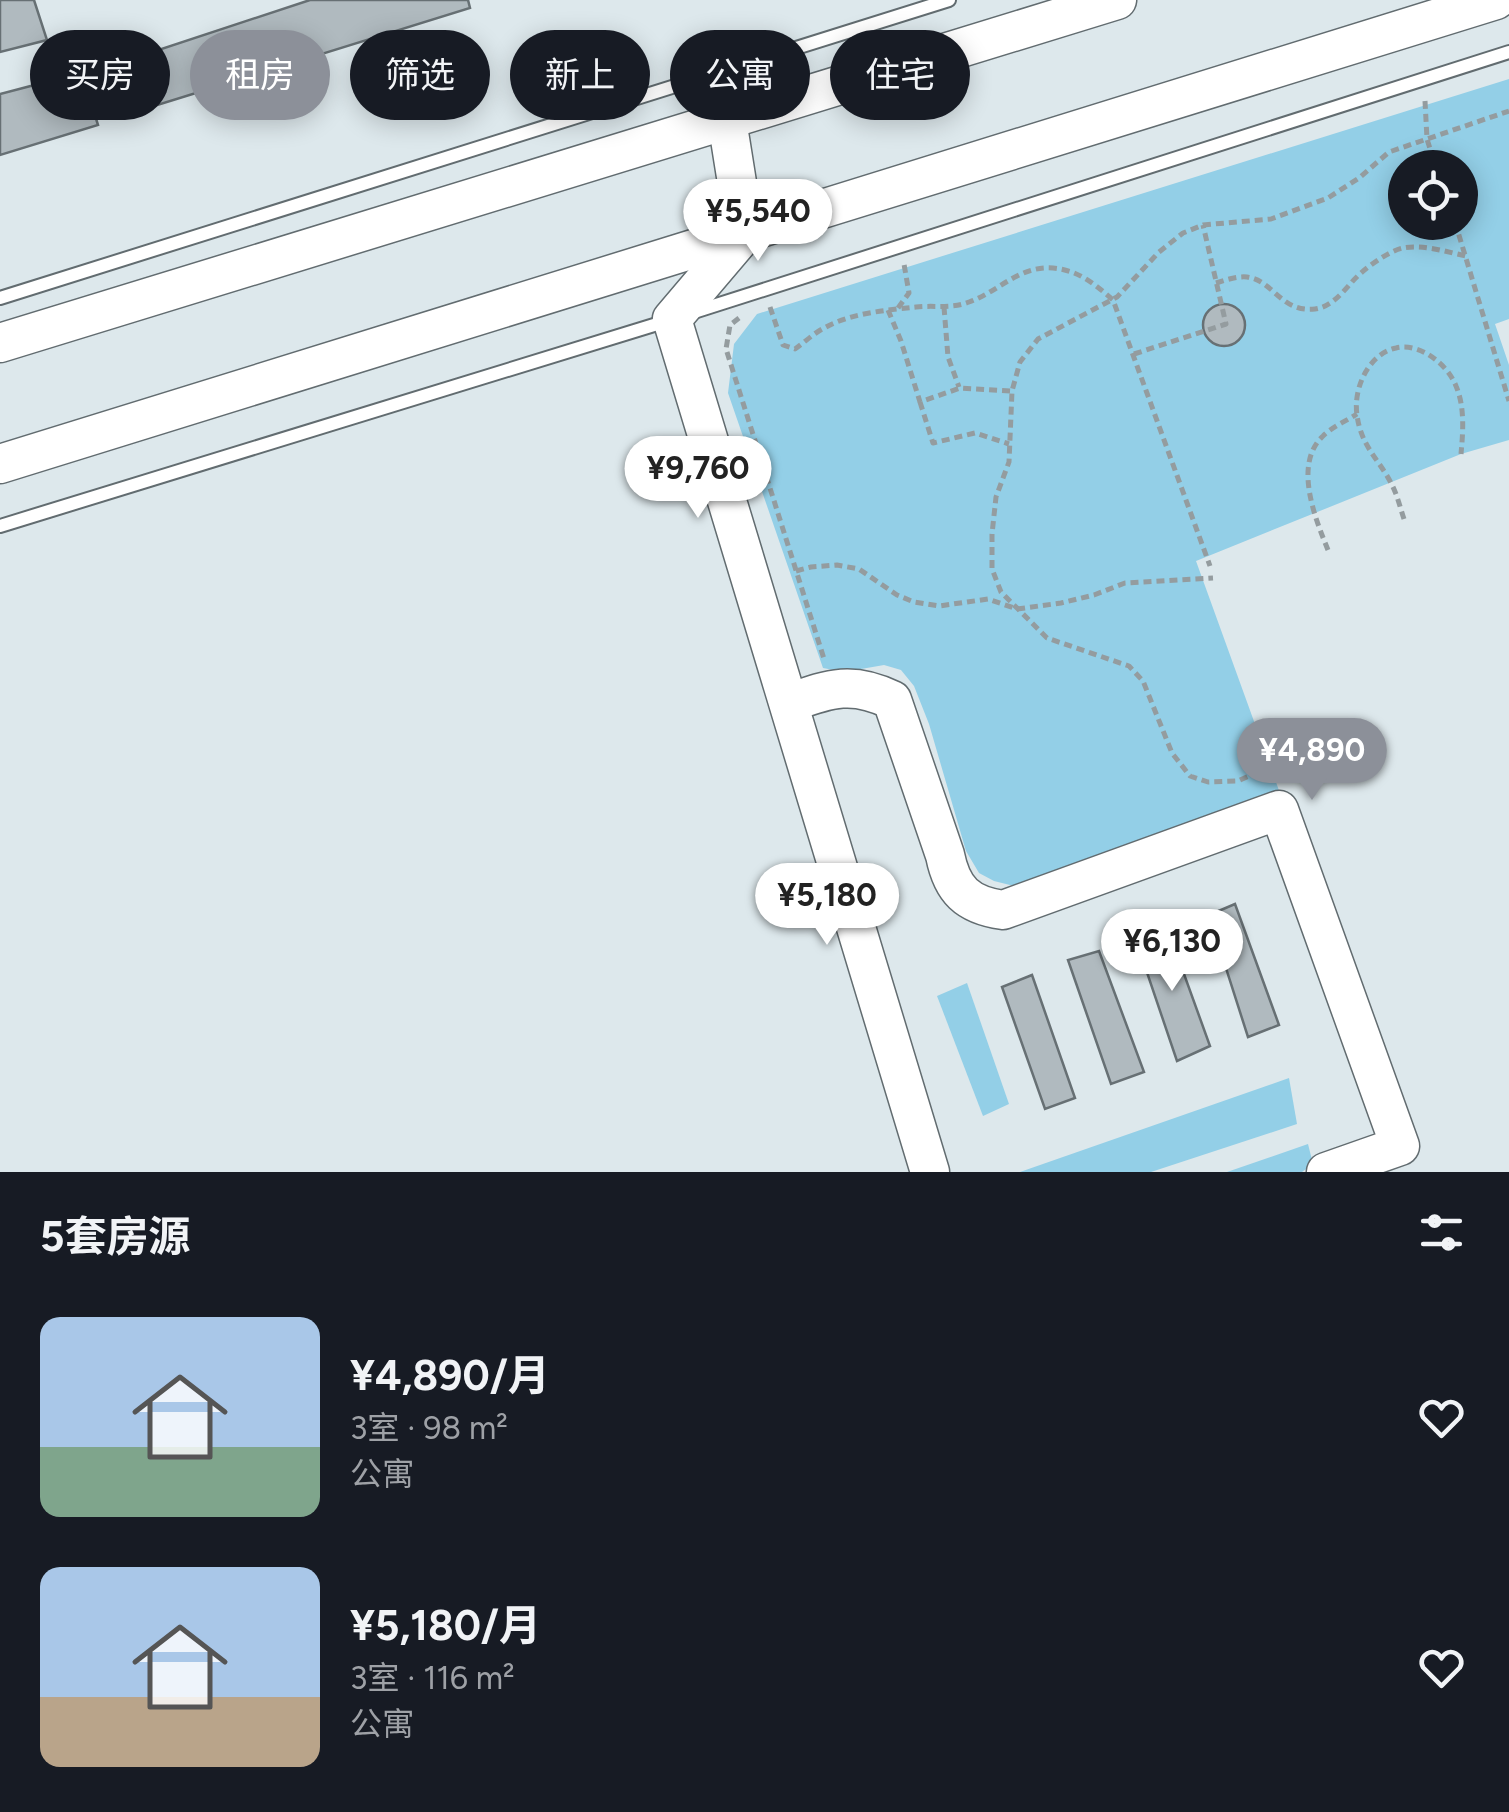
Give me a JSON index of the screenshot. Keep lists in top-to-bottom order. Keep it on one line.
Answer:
{"page":{"chip":["买房","租房","筛选","新上","公寓","住宅"],"price":["¥5,540","¥9,760","¥4,890","¥5,180","¥6,130"],"heading":"5套房源","list":[{"name":"¥4,890/月","note":"3室 · 98 m² · 公寓"},{"name":"¥5,180/月","note":"3室 · 116 m² · 公寓"}]}}
